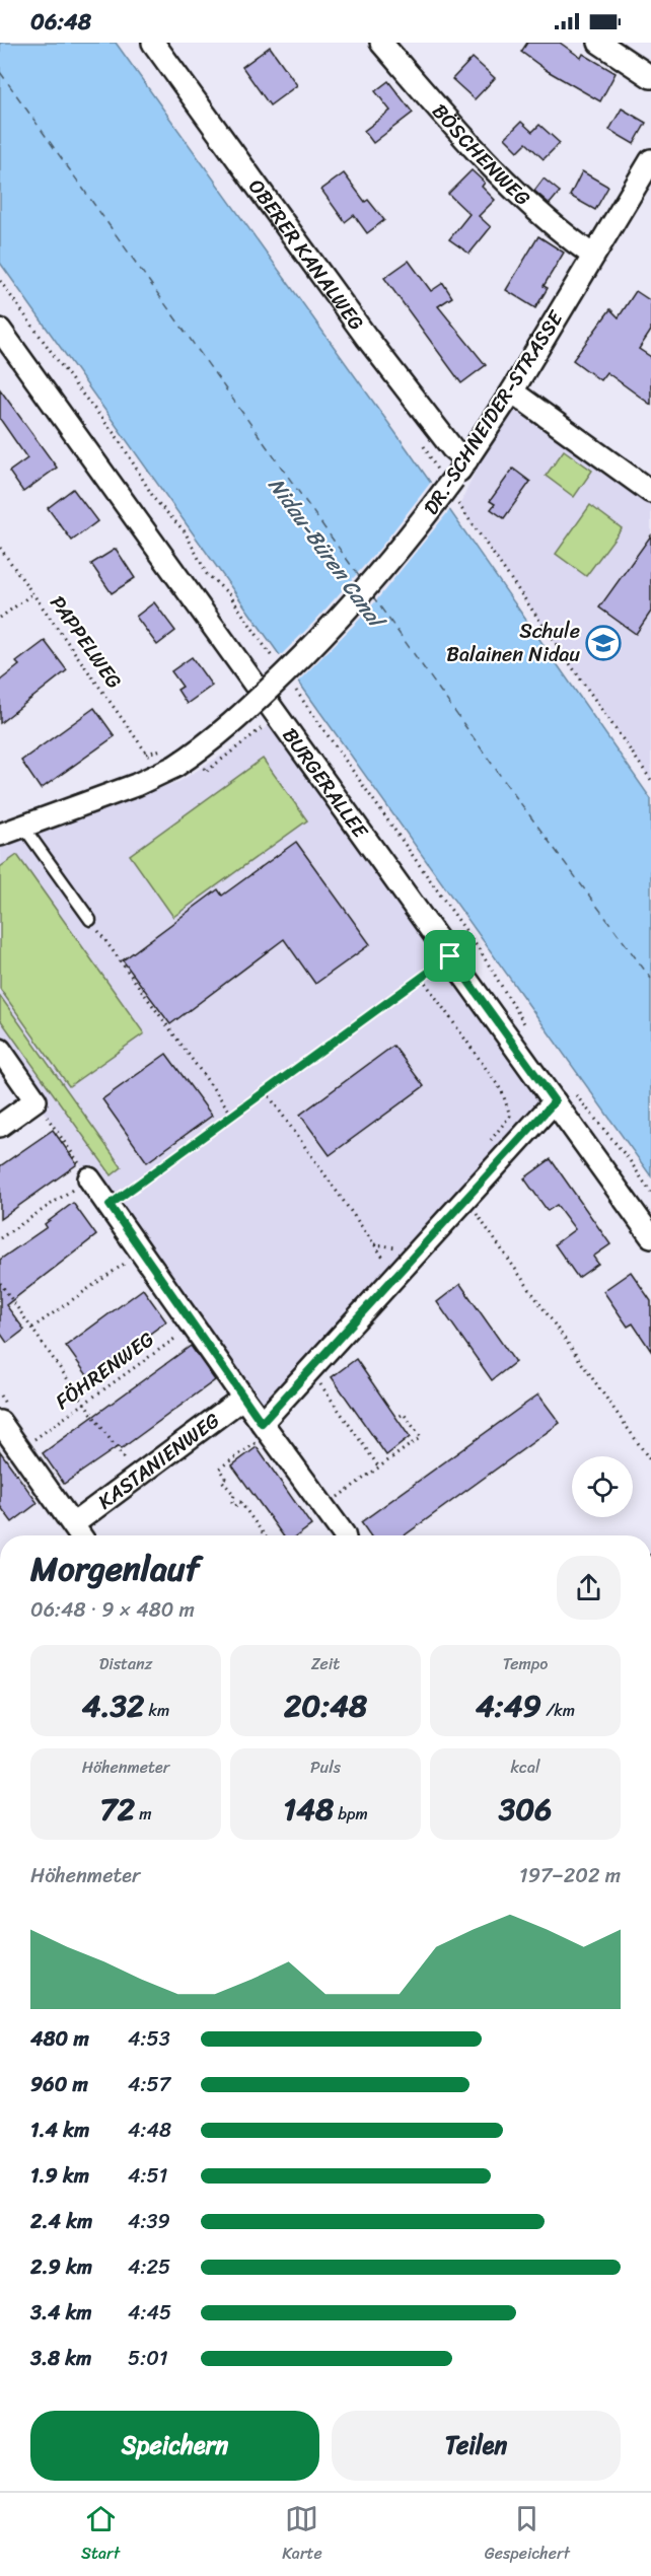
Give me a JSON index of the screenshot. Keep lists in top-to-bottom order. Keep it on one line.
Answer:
{"streets":{"street":["BÖSCHENWEG","OBERER KANALWEG","DR.-SCHNEIDER-STRASSE","BURGERALLEE","KASTANIENWEG"],"path":["PAPPELWEG","FÖHRENWEG"]},"crossings":[["BÖSCHENWEG","DR.-SCHNEIDER-STRASSE"],["OBERER KANALWEG","DR.-SCHNEIDER-STRASSE"]],"water":["Nidau-Büren Canal"],"places":{"school or university":["Schule Balainen Nidau"]},"page":{"status":"06:48","heading":["Morgenlauf","06:48 · 9 × 480 m"],"stats":[["Distanz","4.32 km"],["Zeit","20:48"],["Tempo","4:49 /km"],["Höhenmeter","72 m"],["Puls","148 bpm"],["kcal","306"]],"chart":["Höhenmeter","197–202 m"],"list":[{"name":"480 m","note":"4:53"},{"name":"960 m","note":"4:57"},{"name":"1.4 km","note":"4:48"},{"name":"1.9 km","note":"4:51"},{"name":"2.4 km","note":"4:39"},{"name":"2.9 km","note":"4:25"},{"name":"3.4 km","note":"4:45"},{"name":"3.8 km","note":"5:01"}],"buttons":["Speichern","Teilen"],"tabs":["Start","Karte","Gespeichert"]}}
